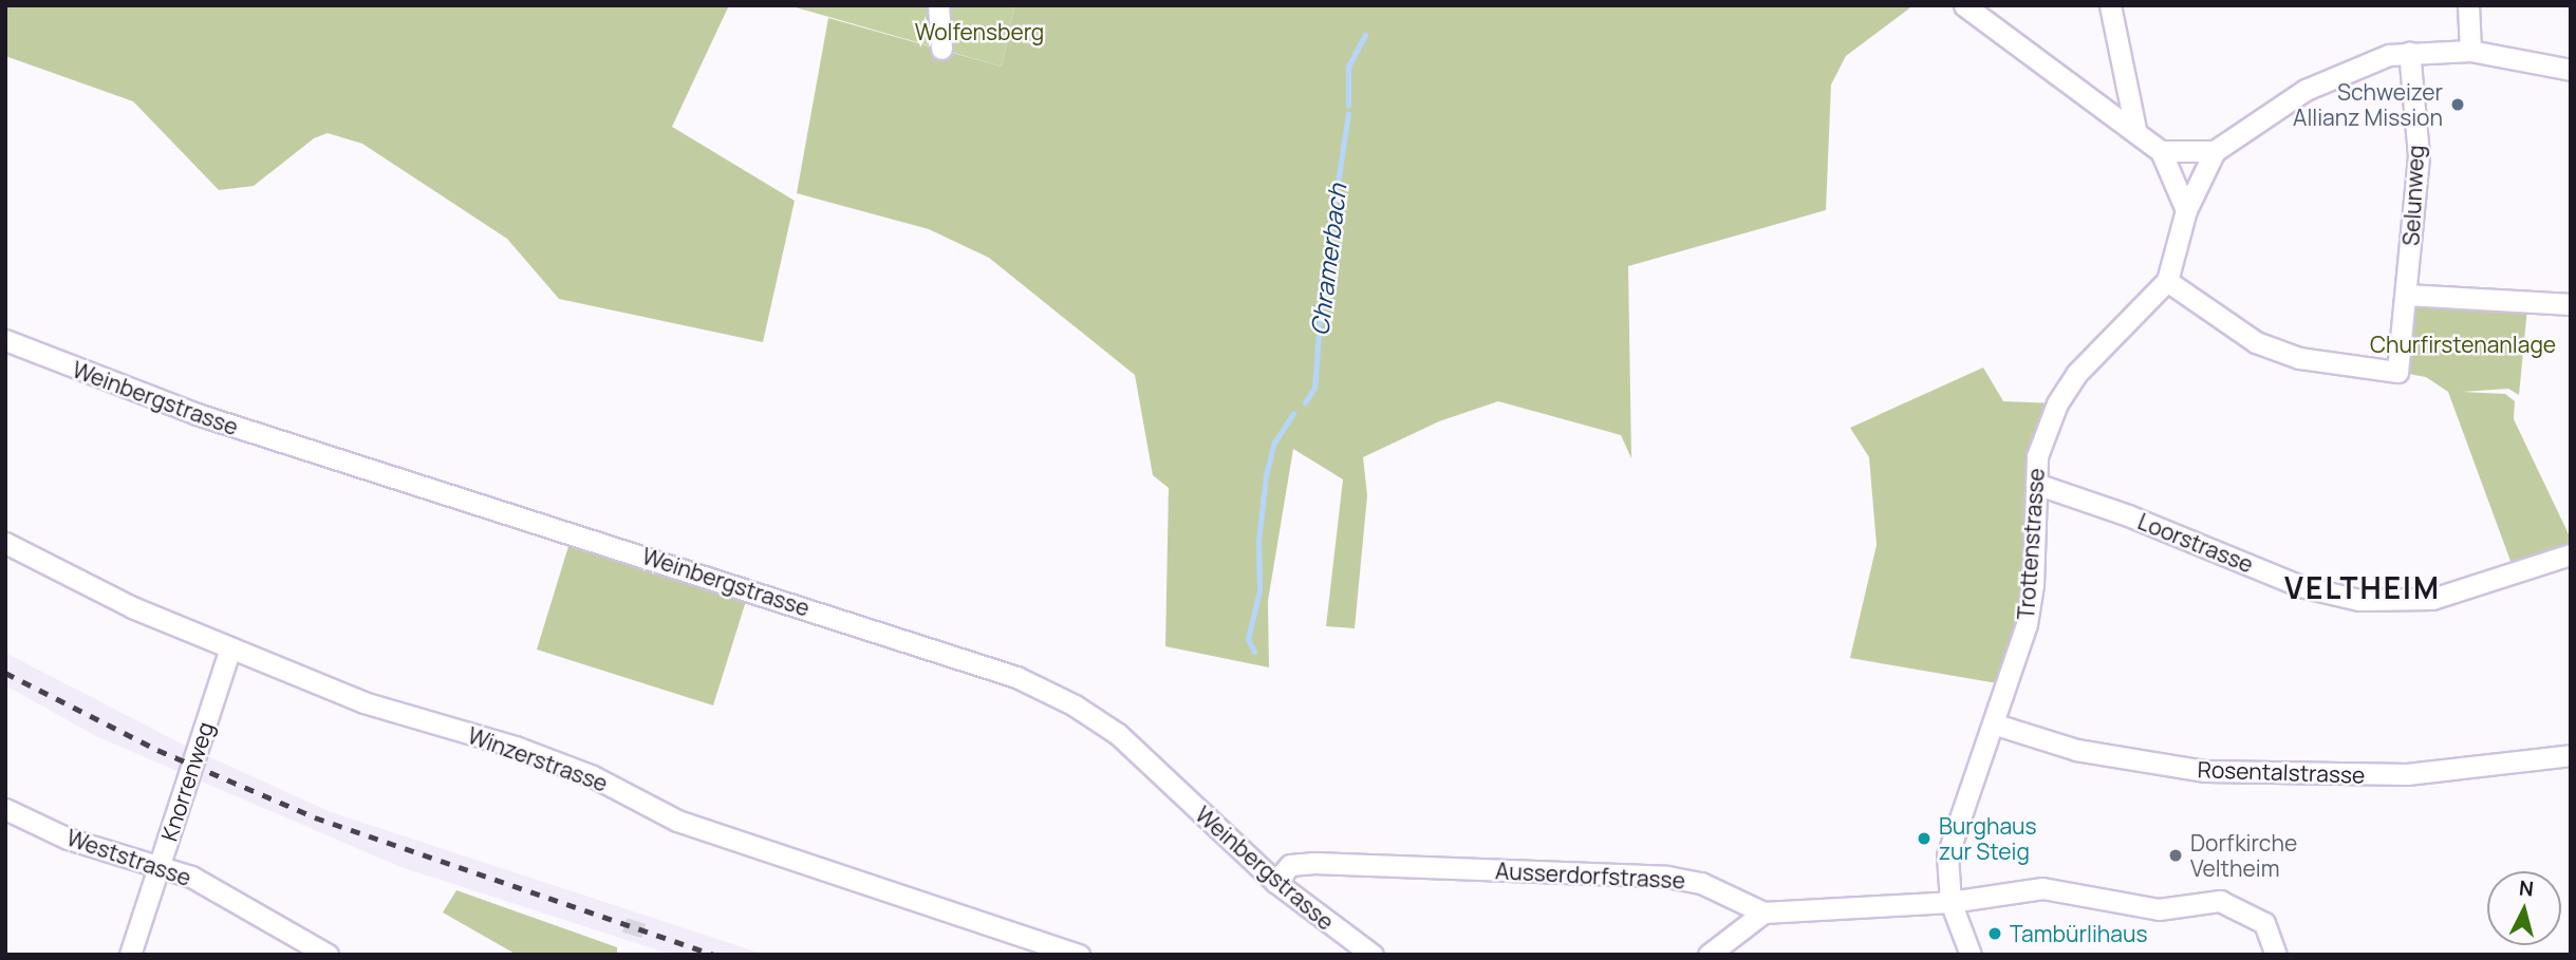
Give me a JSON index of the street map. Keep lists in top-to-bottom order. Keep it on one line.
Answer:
{"streets":{"street":["Selunweg","Weinbergstrasse","Loorstrasse","Trottenstrasse","Winzerstrasse","Rosentalstrasse","Knorrenweg","Weststrasse","Ausserdorfstrasse"]},"crossings":[["Selunweg","Trottenstrasse"],["Weinbergstrasse","Ausserdorfstrasse"],["Loorstrasse","Trottenstrasse"],["Trottenstrasse","Rosentalstrasse"],["Trottenstrasse","Ausserdorfstrasse"],["Winzerstrasse","Knorrenweg"],["Knorrenweg","Weststrasse"]],"districts":["VELTHEIM"],"water":["Chramerbach"],"parks":["Wolfensberg","Churfirstenanlage"],"places":["Schweizer Allianz Mission","Burghaus zur Steig","Dorfkirche Veltheim","Tambürlihaus"],"north":"top"}
